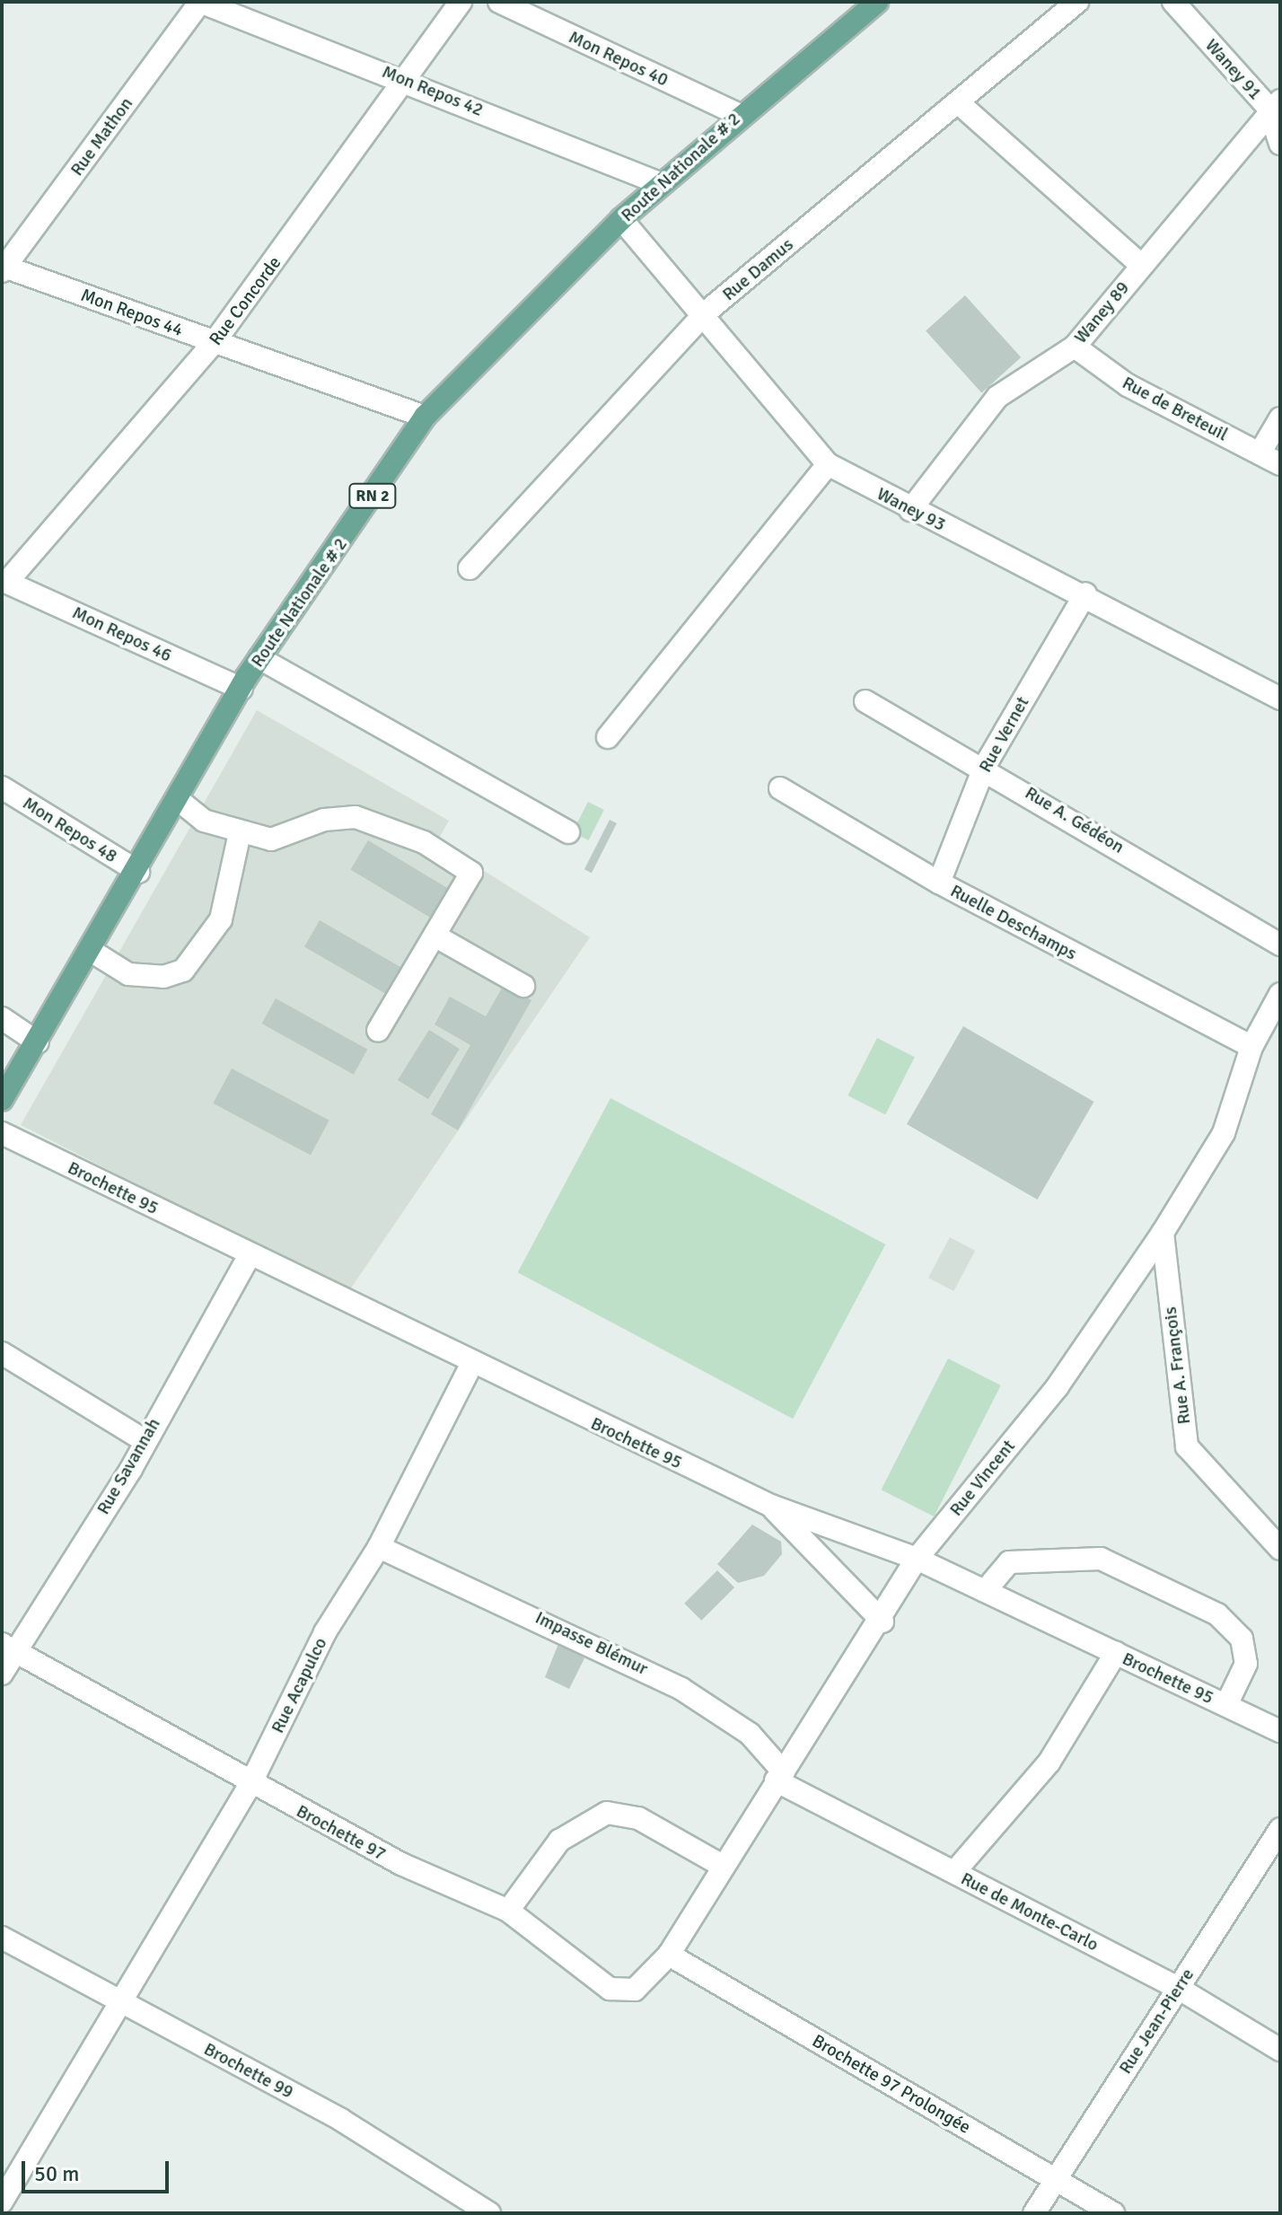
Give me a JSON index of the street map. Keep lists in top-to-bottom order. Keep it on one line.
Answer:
{"streets":{"main road":["Route Nationale # 2","RN 2"],"street":["Mon Repos 40","Waney 91","Mon Repos 42","Rue Mathon","Rue Damus","Rue Concorde","Mon Repos 44","Waney 89","Rue de Breteuil","Waney 93","Mon Repos 46","Rue Vernet","Rue A. Gédéon","Mon Repos 48","Ruelle Deschamps","Brochette 95","Rue A. François","Rue Savannah","Rue Vincent","Impasse Blémur","Rue Acapulco","Brochette 97","Rue de Monte-Carlo","Rue Jean-Pierre","Brochette 99","Brochette 97 Prolongée"]},"crossings":[["Mon Repos 40","Route Nationale # 2"],["Waney 91","Waney 89"],["Mon Repos 42","Rue Mathon"],["Mon Repos 42","Route Nationale # 2"],["Mon Repos 42","Rue Concorde"],["Rue Mathon","Mon Repos 44"],["Route Nationale # 2","Mon Repos 44"],["Route Nationale # 2","Waney 93"],["Route Nationale # 2","Mon Repos 46"],["Route Nationale # 2","Mon Repos 48"],["Rue Damus","Waney 93"],["Rue Concorde","Mon Repos 44"],["Rue Concorde","Mon Repos 46"],["Waney 89","Rue de Breteuil"],["Waney 89","Waney 93"],["Waney 93","Rue Vernet"],["Rue Vernet","Rue A. Gédéon"],["Rue Vernet","Ruelle Deschamps"],["Ruelle Deschamps","Rue Vincent"],["Brochette 95","Rue Savannah"],["Brochette 95","Rue Vincent"],["Brochette 95","Rue Acapulco"],["Rue A. François","Rue Vincent"],["Rue Savannah","Brochette 97"],["Rue Vincent","Impasse Blémur"],["Rue Vincent","Brochette 97"],["Rue Vincent","Rue de Monte-Carlo"],["Rue Vincent","Brochette 97 Prolongée"],["Impasse Blémur","Rue Acapulco"],["Impasse Blémur","Rue de Monte-Carlo"],["Rue Acapulco","Brochette 97"],["Rue Acapulco","Brochette 99"],["Brochette 97","Brochette 97 Prolongée"],["Rue de Monte-Carlo","Rue Jean-Pierre"],["Rue Jean-Pierre","Brochette 97 Prolongée"]],"scale_bar":"50 m"}
